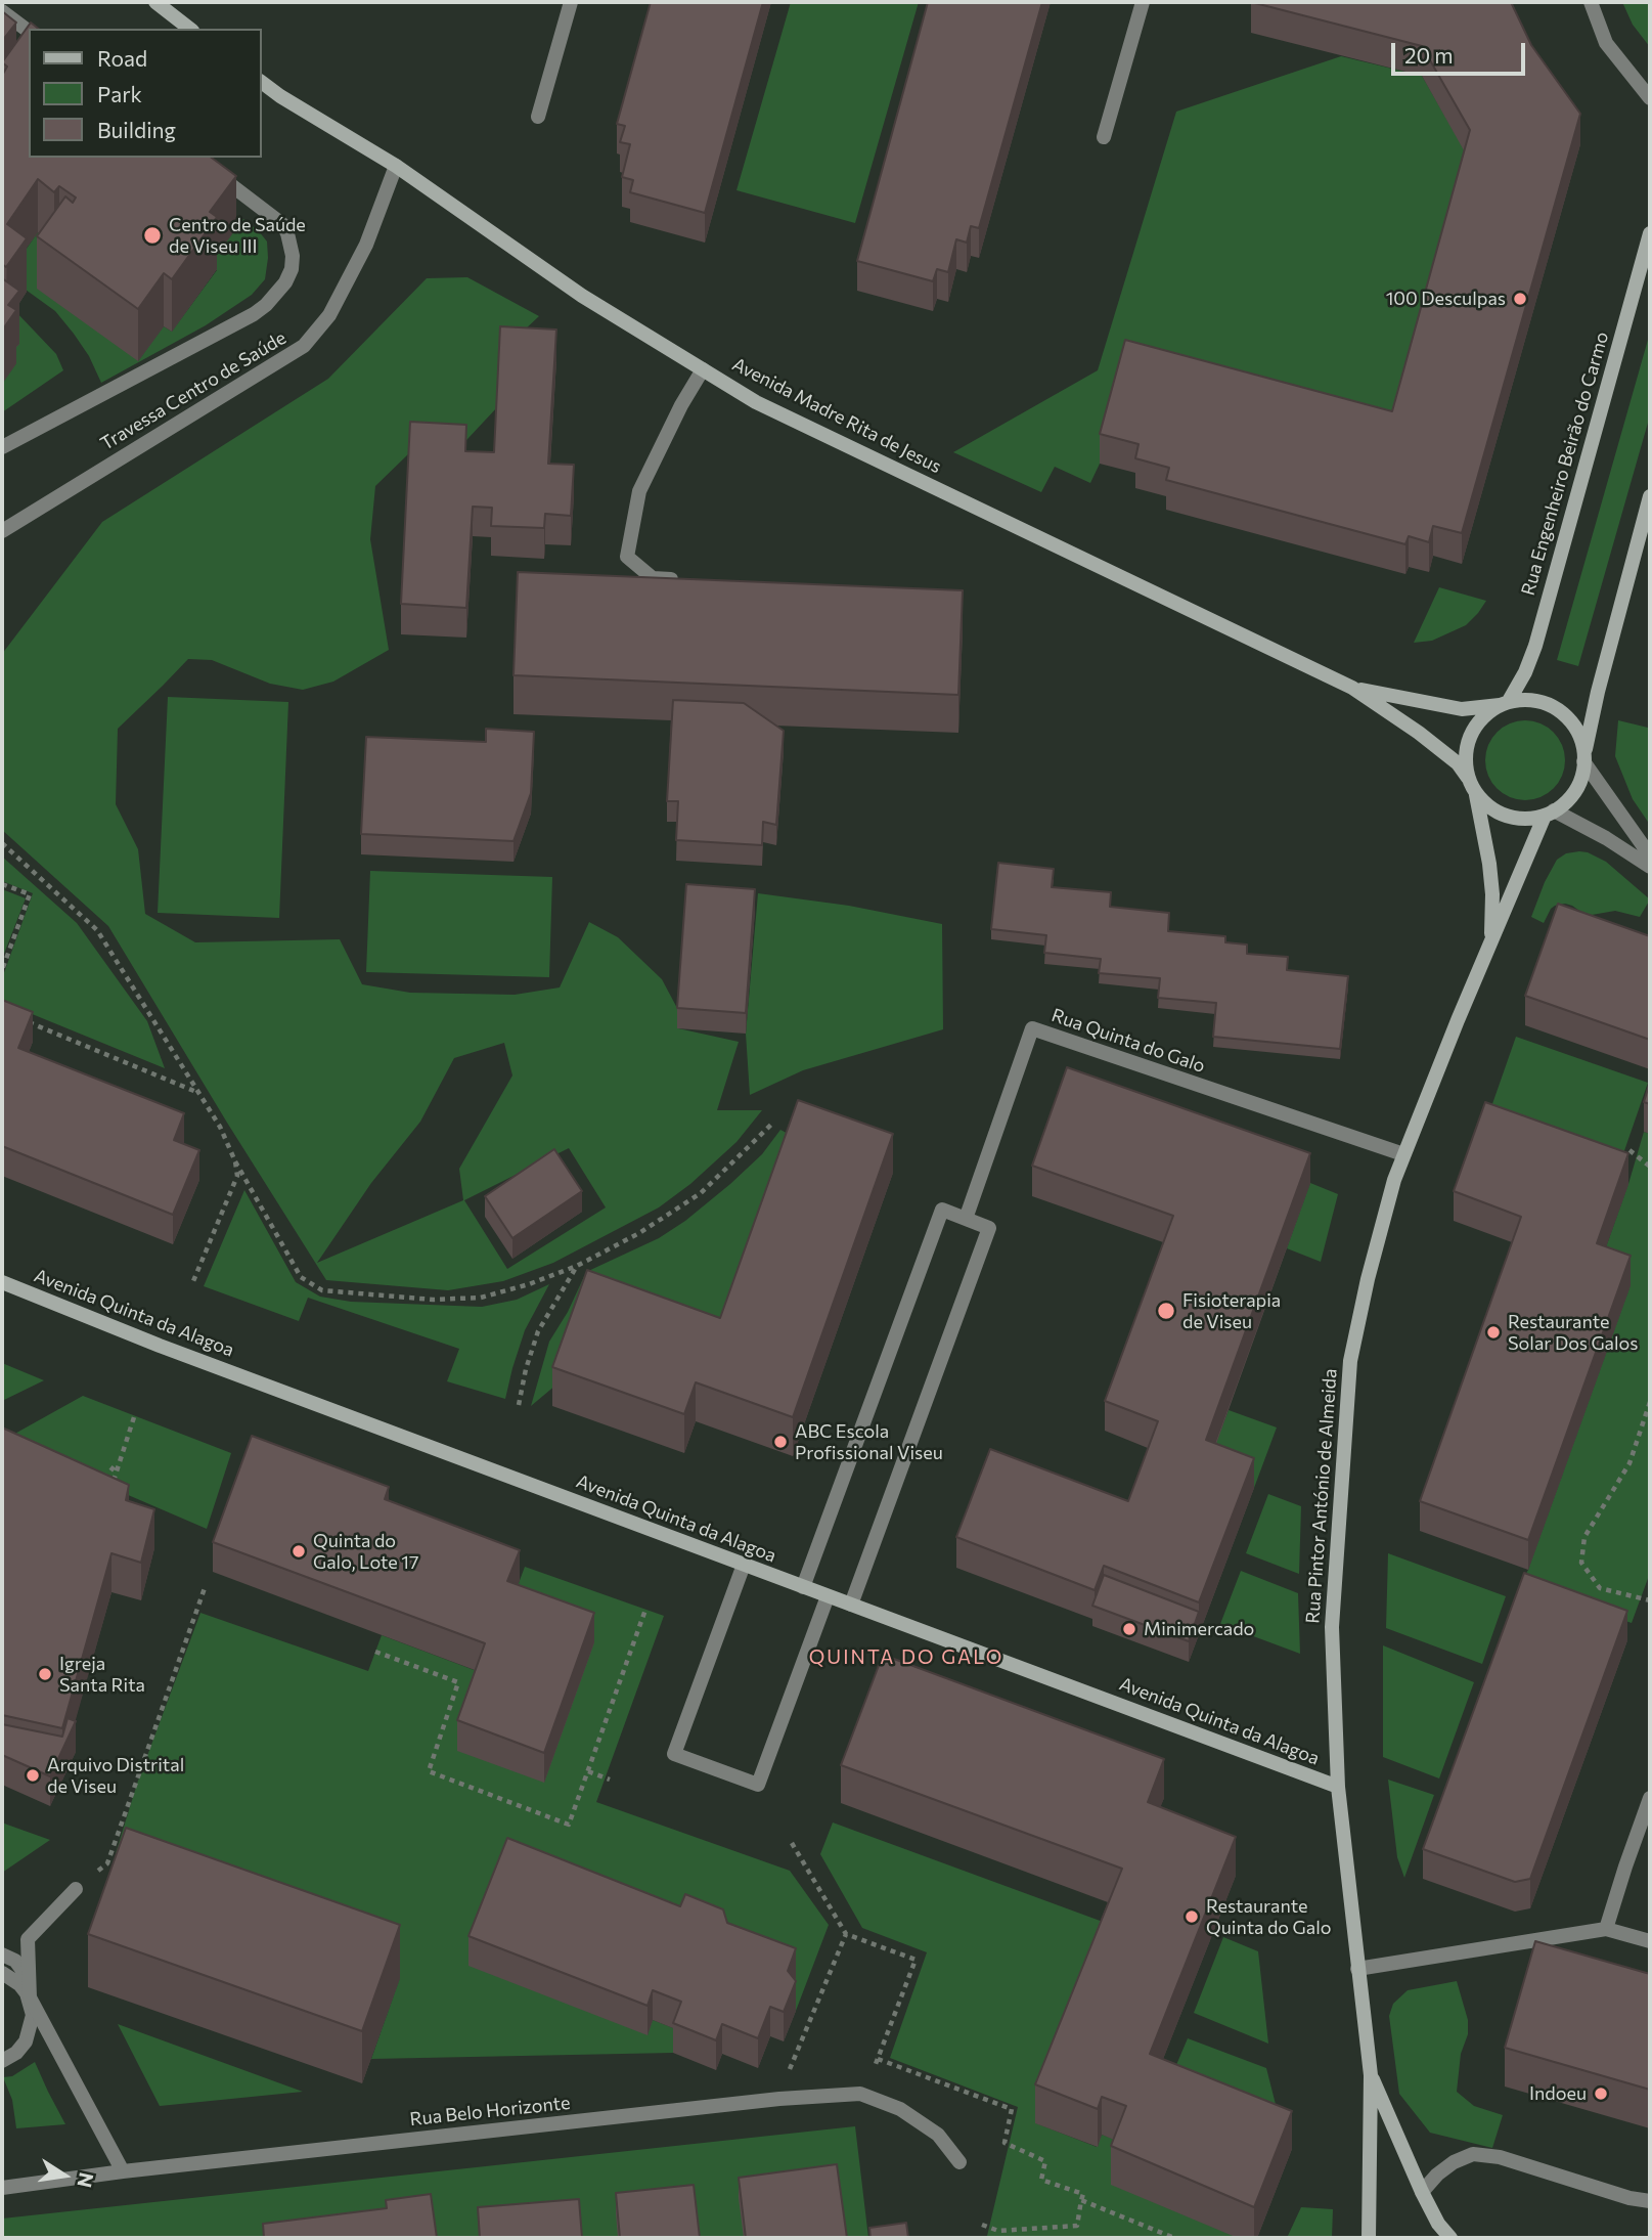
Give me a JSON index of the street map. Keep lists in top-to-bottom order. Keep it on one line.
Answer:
{"streets":{"street":["Travessa Centro de Saúde","Avenida Madre Rita de Jesus","Rua Engenheiro Beirão do Carmo","Rua Quinta do Galo","Avenida Quinta da Alagoa","Rua Pintor António de Almeida","Rua Belo Horizonte"]},"crossings":[["Travessa Centro de Saúde","Avenida Madre Rita de Jesus"],["Avenida Madre Rita de Jesus","Rua Engenheiro Beirão do Carmo"],["Avenida Madre Rita de Jesus","Rua Pintor António de Almeida"],["Rua Engenheiro Beirão do Carmo","Rua Pintor António de Almeida"],["Rua Quinta do Galo","Rua Pintor António de Almeida"],["Avenida Quinta da Alagoa","Rua Pintor António de Almeida"]],"districts":["QUINTA DO GALO"],"places":["Centro de Saúde de Viseu III","100 Desculpas","Fisioterapia de Viseu","Restaurante Solar Dos Galos","ABC Escola Profissional Viseu","Quinta do Galo, Lote 17","Minimercado","Igreja Santa Rita","Arquivo Distrital de Viseu","Restaurante Quinta do Galo","Indoeu"],"legend":["Road","Park","Building"],"scale_bar":"20 m","north":"right"}
